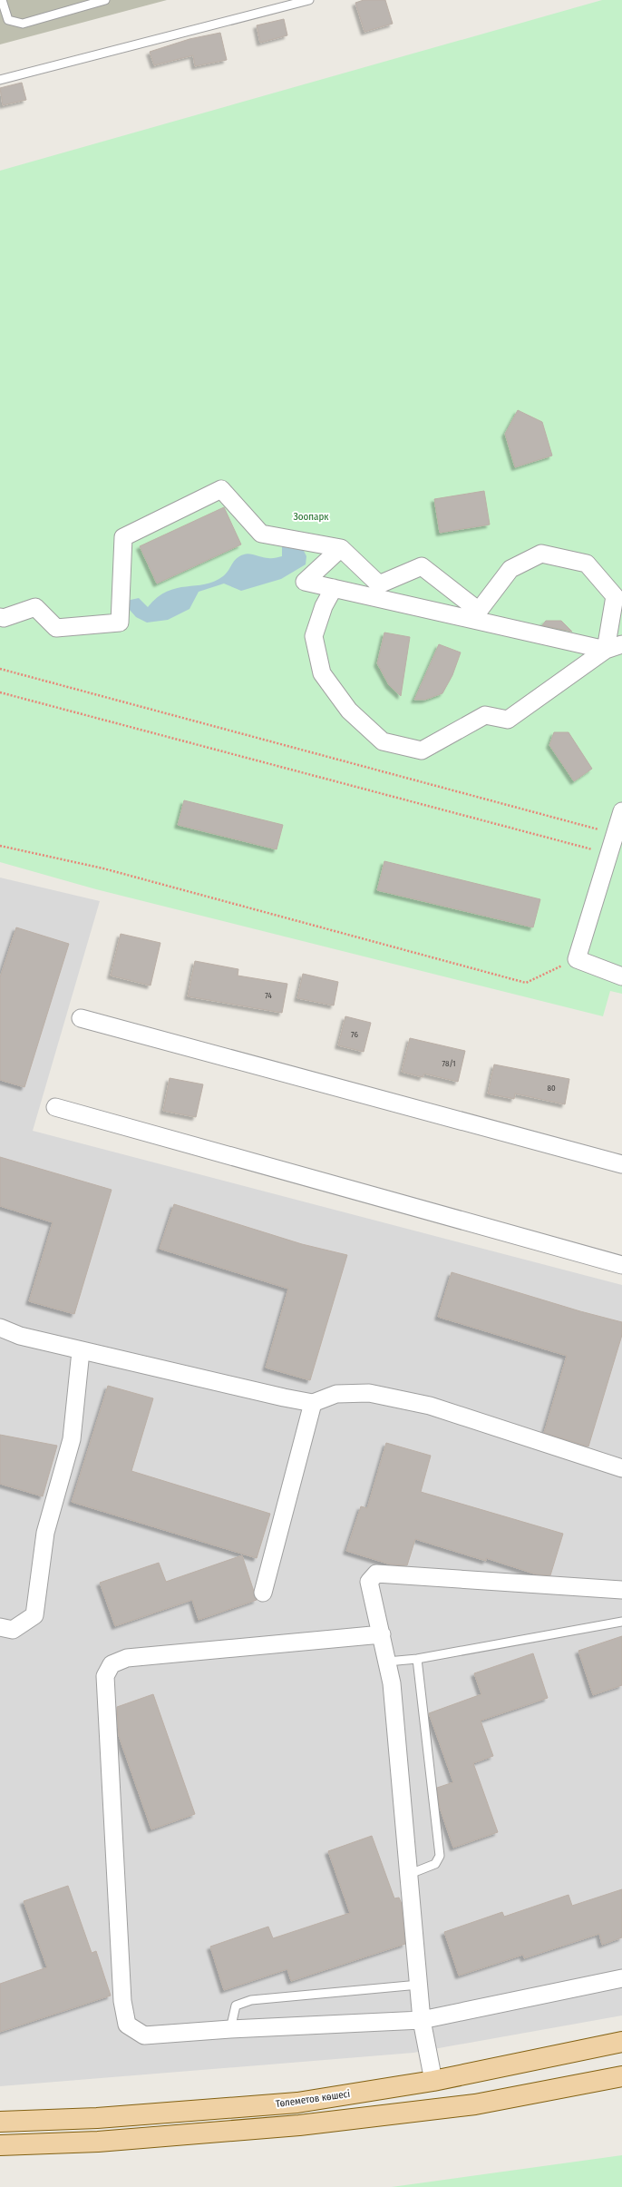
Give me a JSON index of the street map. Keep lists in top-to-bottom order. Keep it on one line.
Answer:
{"streets":{"main road":["Төлеметов көшесі"]},"parks":["Зоопарк"],"house_numbers":["74","76","78/1","80"]}
